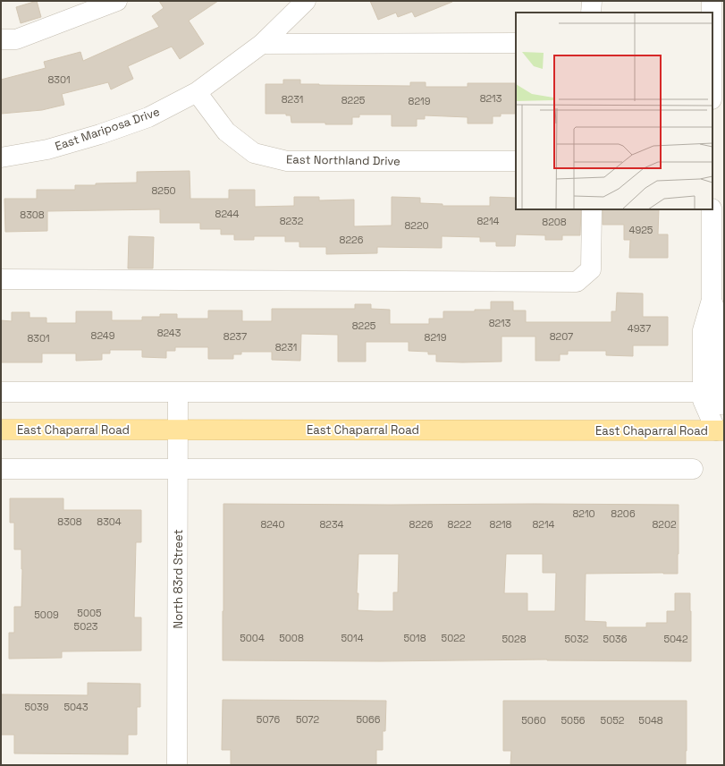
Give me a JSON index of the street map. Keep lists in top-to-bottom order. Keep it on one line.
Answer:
{"streets":{"main road":["East Chaparral Road"],"street":["East Mariposa Drive","East Northland Drive","North 83rd Street"]},"crossings":[["East Mariposa Drive","East Northland Drive"],["East Chaparral Road","North 83rd Street"]],"house_numbers":["8301","8213","8231","8225","8219","8250","8244","8308","8232","8214","8208","8220","4925","8226","8213","8225","4937","8243","8249","8237","8207","8219","8301","8231","8210","8206","8308","8304","8240","8234","8226","8222","8218","8214","8202","5005","5009","5023","5004","5008","5014","5018","5022","5028","5032","5036","5042","5039","5043","5076","5072","5066","5060","5056","5052","5048"]}
